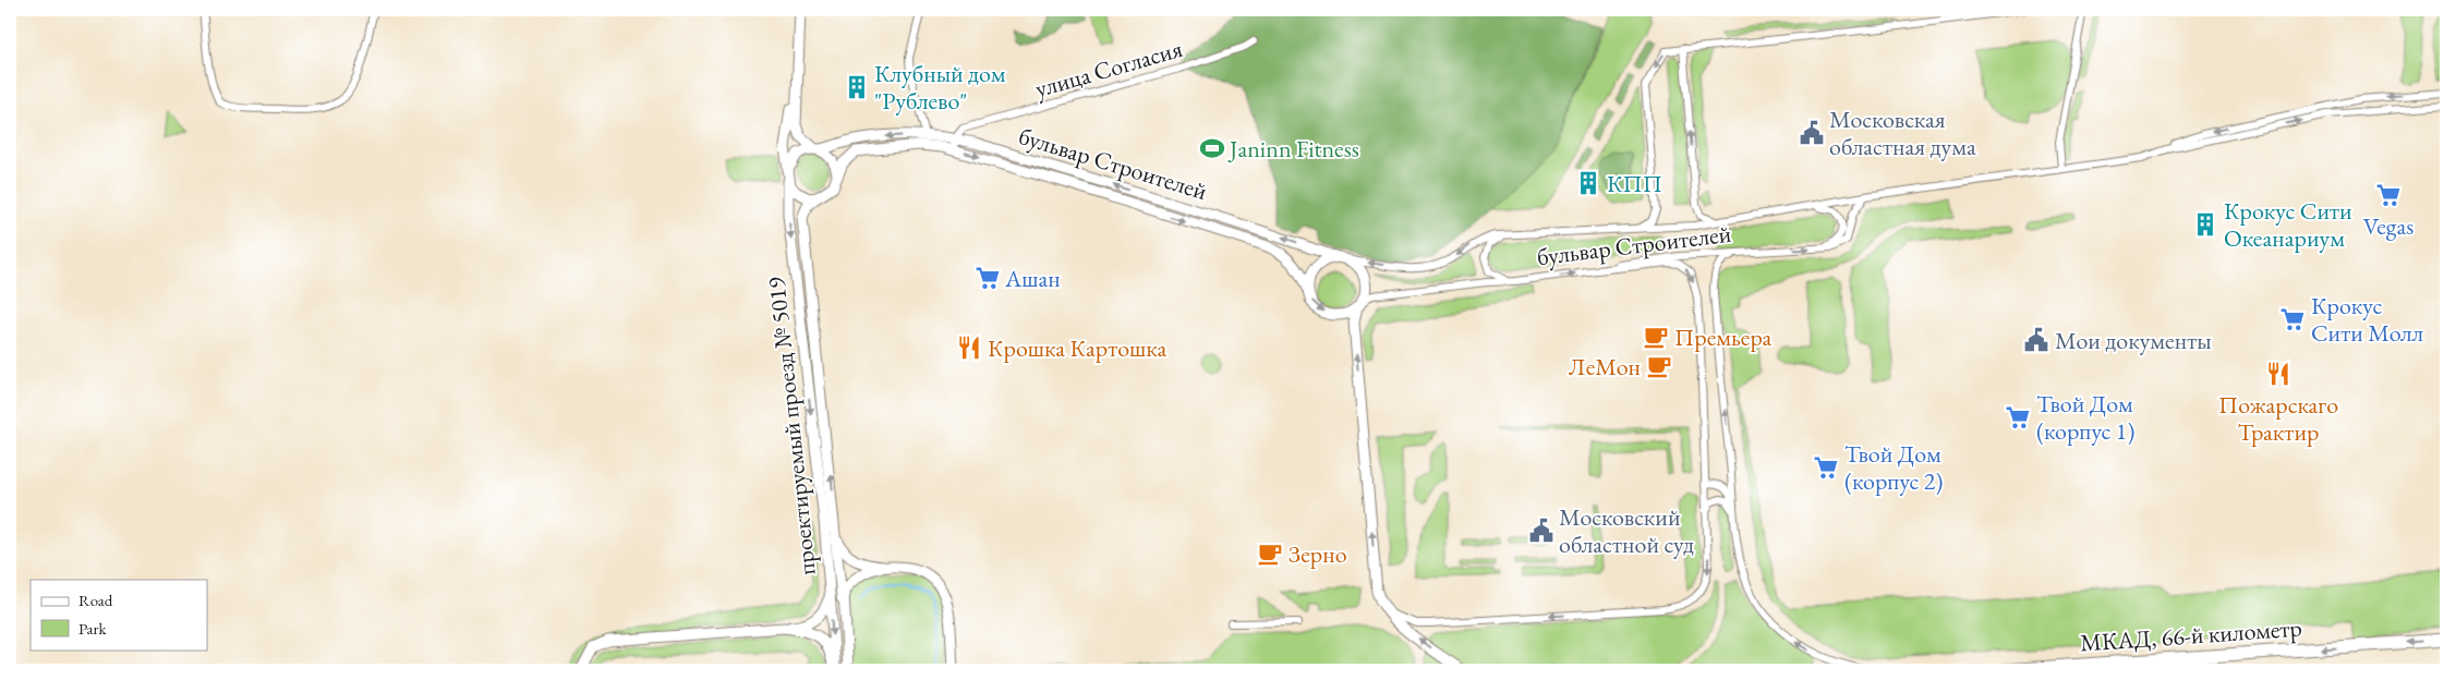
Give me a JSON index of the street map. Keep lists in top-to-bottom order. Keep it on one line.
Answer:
{"streets":{"highway":["МКАД, 66-й километр"],"street":["улица Согласия","бульвар Строителей","проектируемый проезд № 5019"]},"crossings":[["улица Согласия","бульвар Строителей"],["бульвар Строителей","проектируемый проезд № 5019"]],"one_way":["МКАД, 66-й километр"],"places":{"building":["Клубный дом \"Рублево\"","КПП","Крокус Сити Океанариум"],"public building":["Московская областная дума","Мои документы","Московский областной суд"],"sports":["Janinn Fitness"],"supermarket":["Vegas","Ашан","Крокус Сити Молл","Твой Дом (корпус 1)","Твой Дом (корпус 2)"],"cafe":["Премьера","ЛеМон","Зерно"],"restaurant":["Крошка Картошка","Пожарскаго Трактир"]},"legend":["Road","Park"]}
